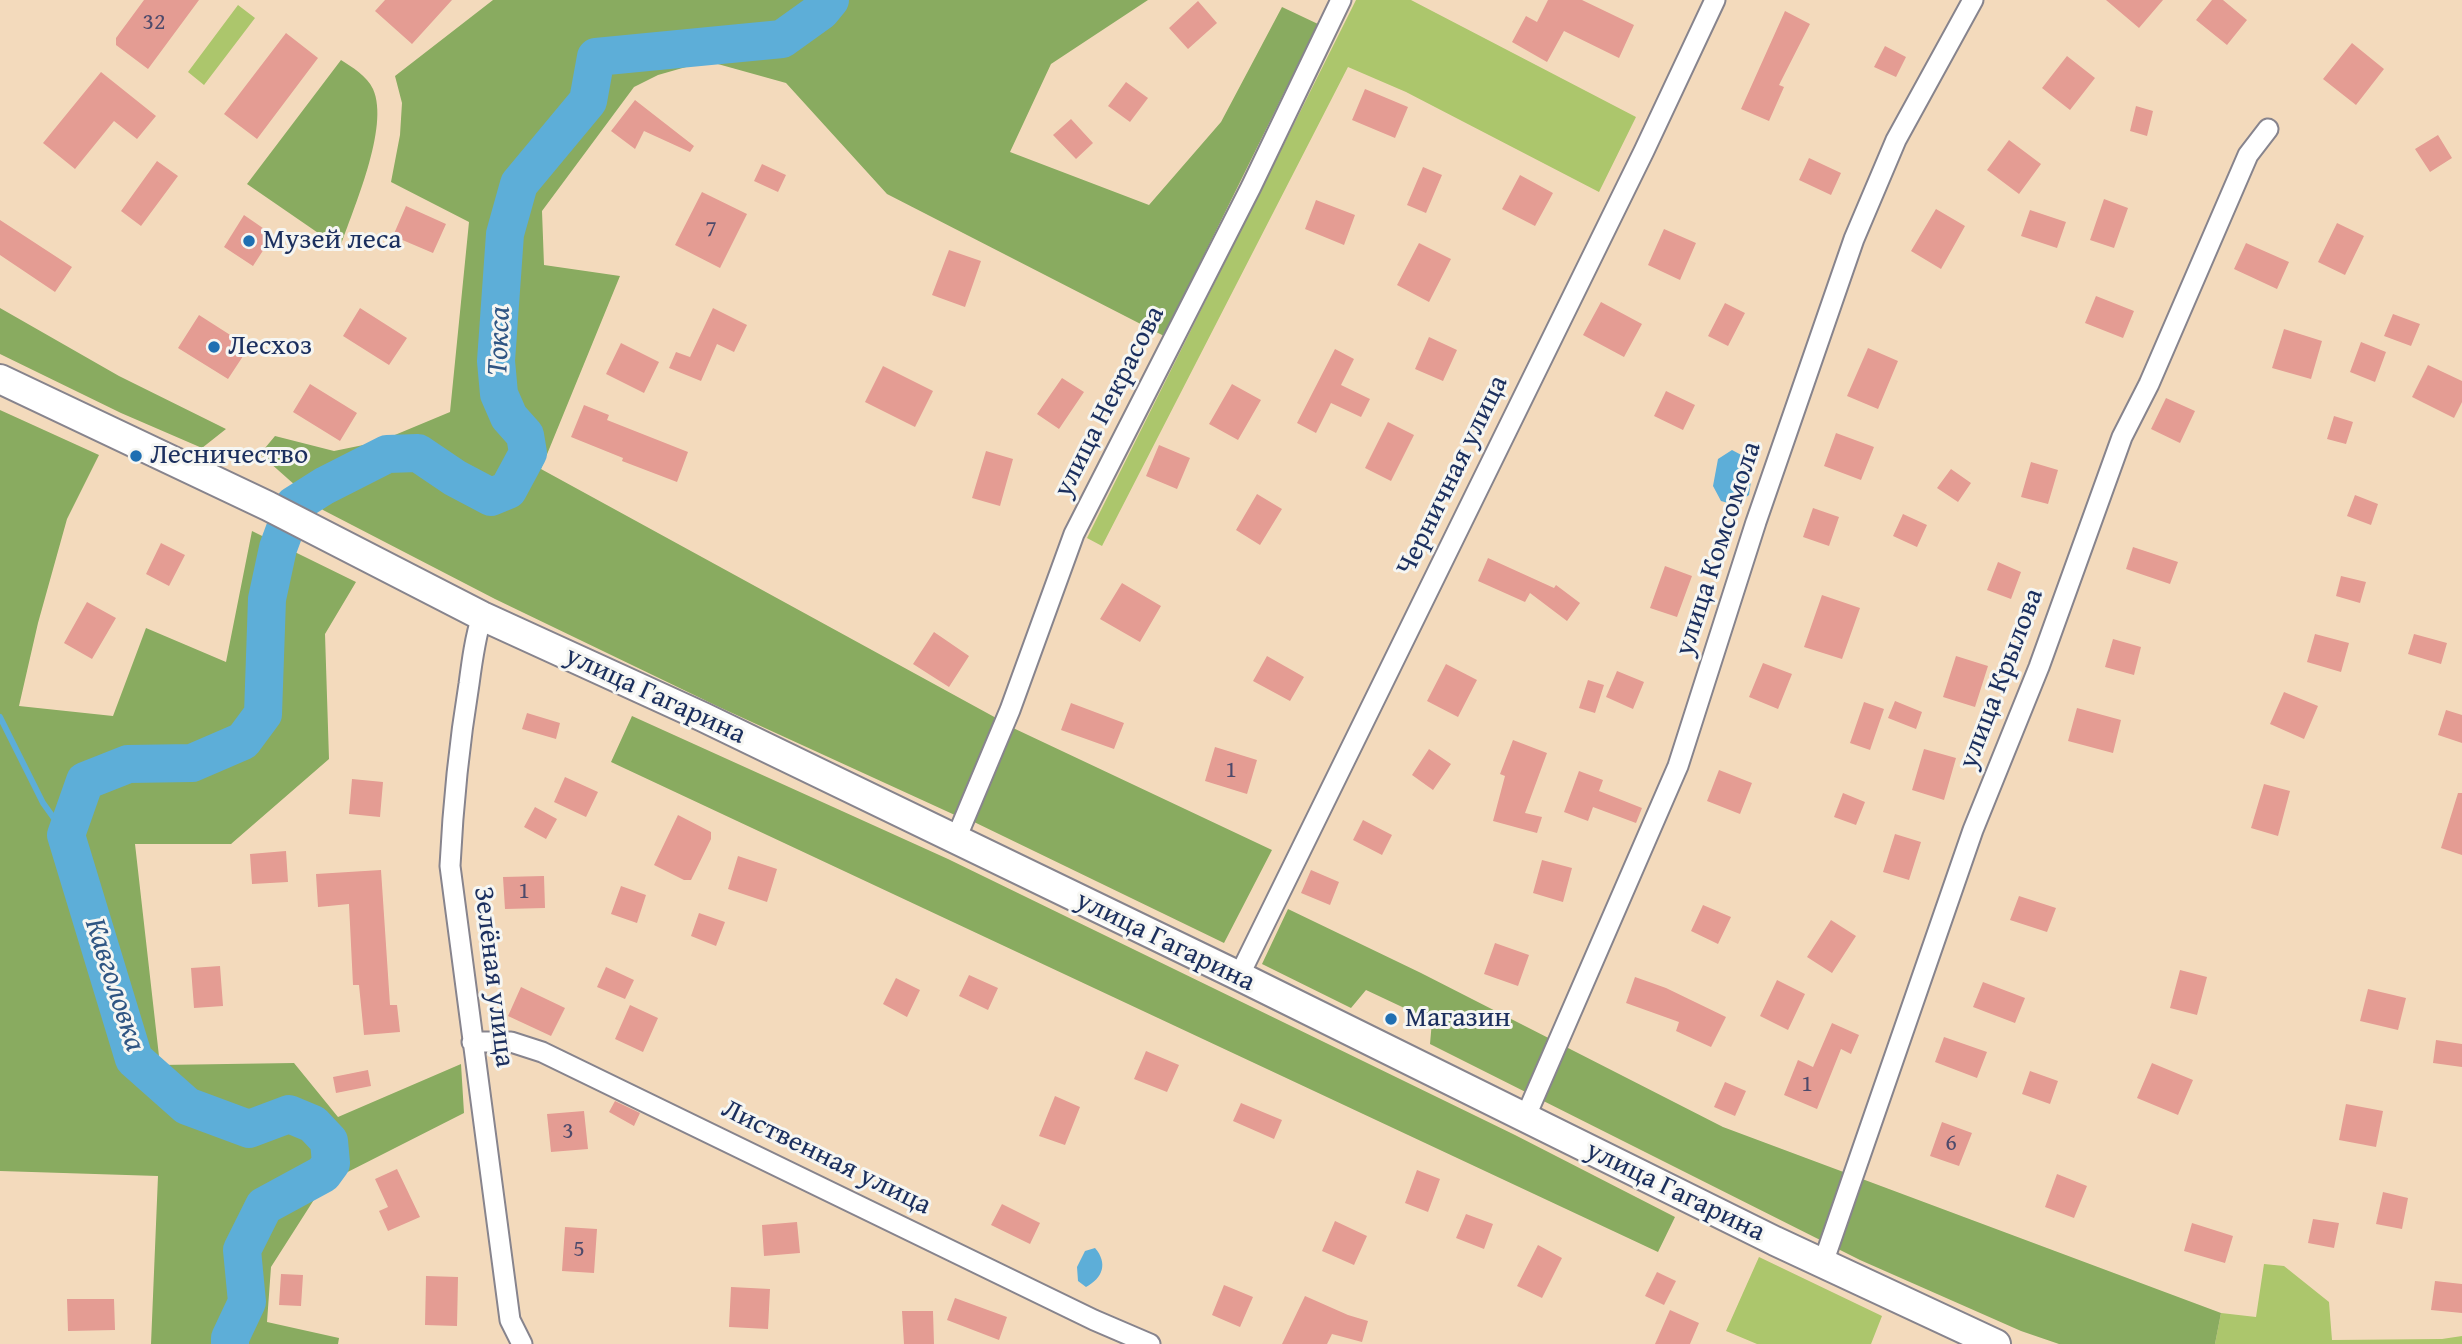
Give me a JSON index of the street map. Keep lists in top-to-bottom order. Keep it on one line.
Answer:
{"streets":{"main road":["улица Гагарина"],"street":["улица Некрасова","Черничная улица","улица Комсомола","улица Крылова","Зелёная улица","Лиственная улица"]},"crossings":[["улица Некрасова","улица Гагарина"],["Черничная улица","улица Гагарина"],["улица Комсомола","улица Гагарина"],["улица Крылова","улица Гагарина"],["улица Гагарина","Зелёная улица"],["Зелёная улица","Лиственная улица"]],"water":["Токса","Кавголовка"],"places":["Музей леса","Лесхоз","Лесничество","Магазин"],"house_numbers":["32","7","1","1","1","3","6","5"]}
